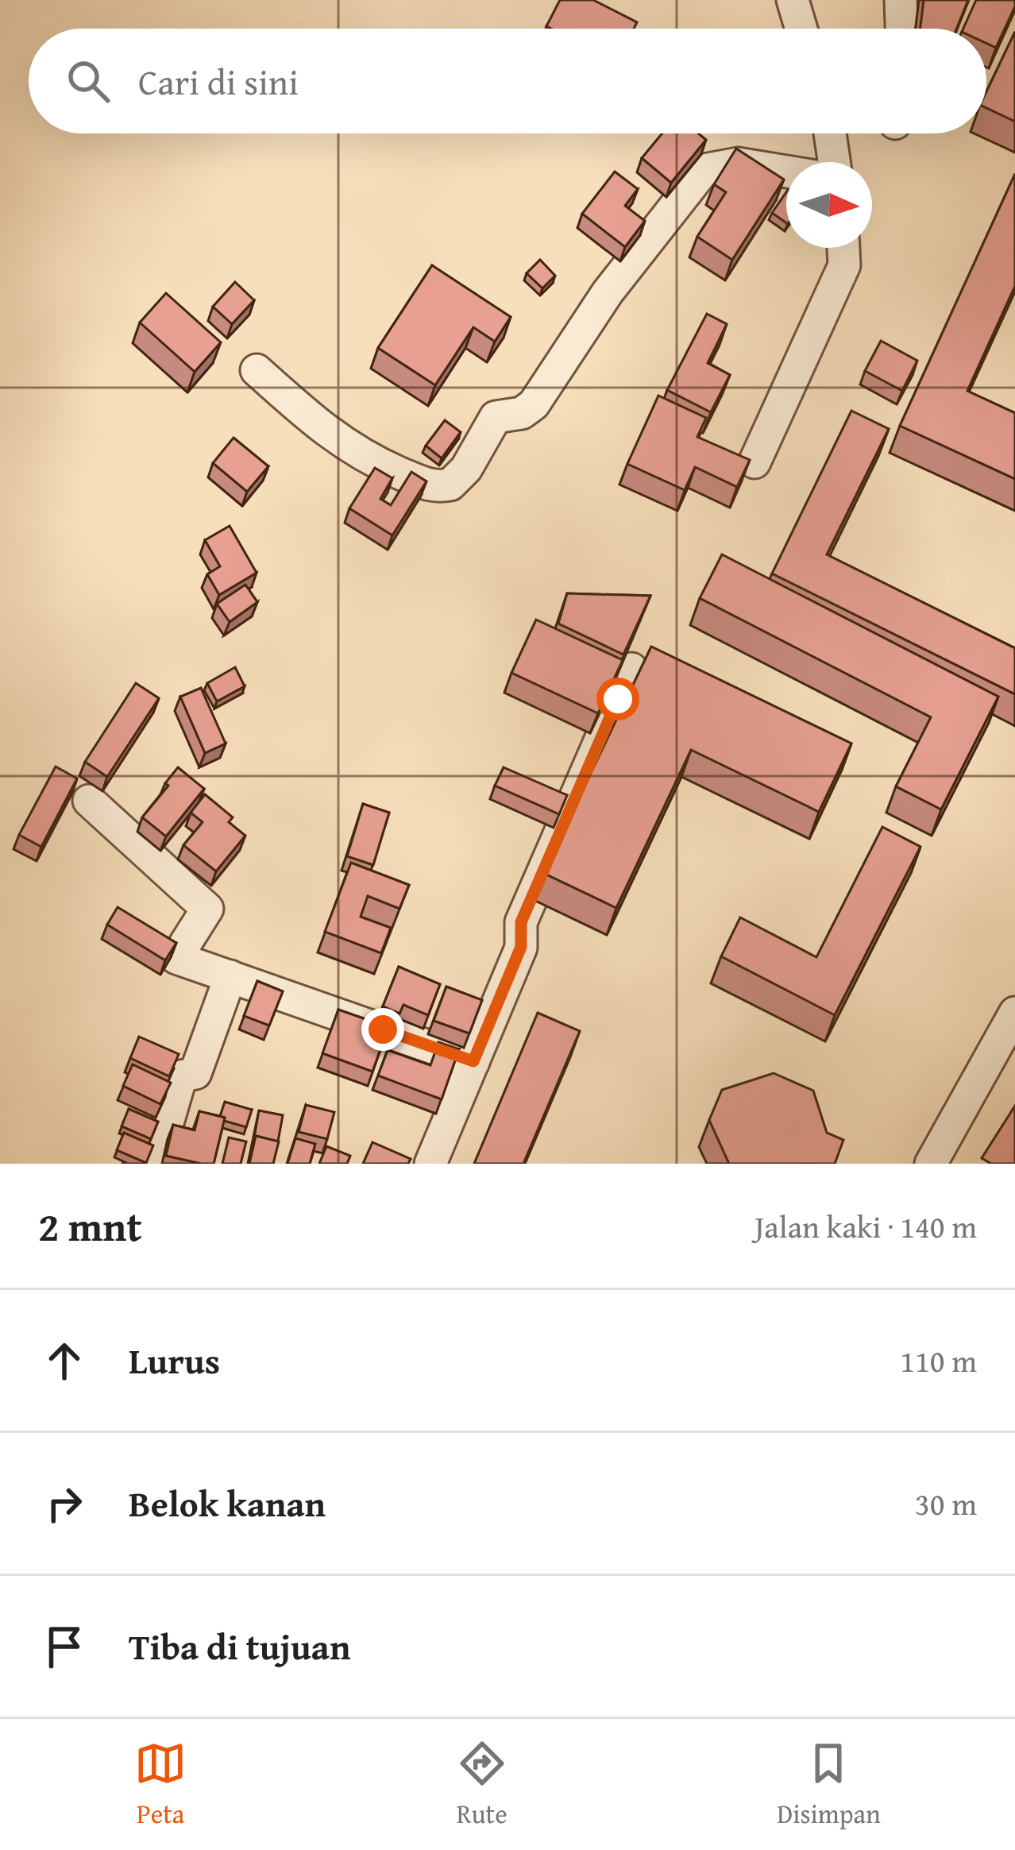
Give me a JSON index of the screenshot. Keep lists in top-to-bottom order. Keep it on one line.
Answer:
{"north":"right","page":{"search":"Cari di sini","heading":["2 mnt","Jalan kaki · 140 m"],"list":[["Lurus","110 m"],["Belok kanan","30 m"],"Tiba di tujuan"],"nav":["Peta","Rute","Disimpan"]}}
